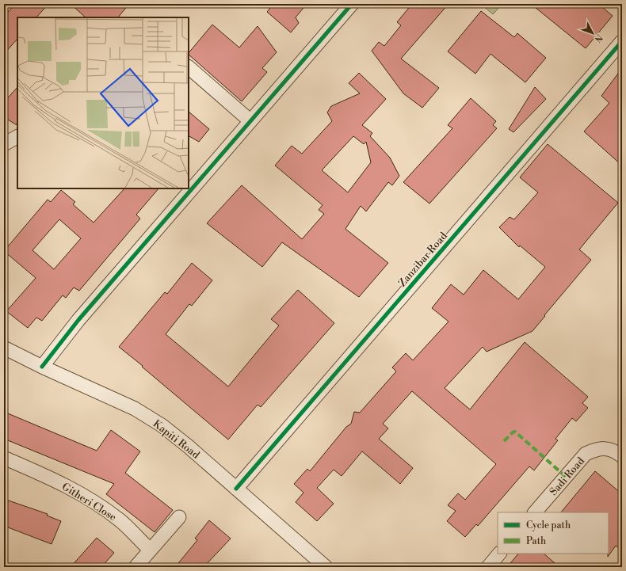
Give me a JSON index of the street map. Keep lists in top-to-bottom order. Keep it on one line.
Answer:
{"streets":{"street":["Zanzibar Road","Kapiti Road","Sadi Road","Githeri Close"]},"crossings":[["Zanzibar Road","Kapiti Road"]],"legend":["Cycle path","Path"],"north":"bottom right"}
